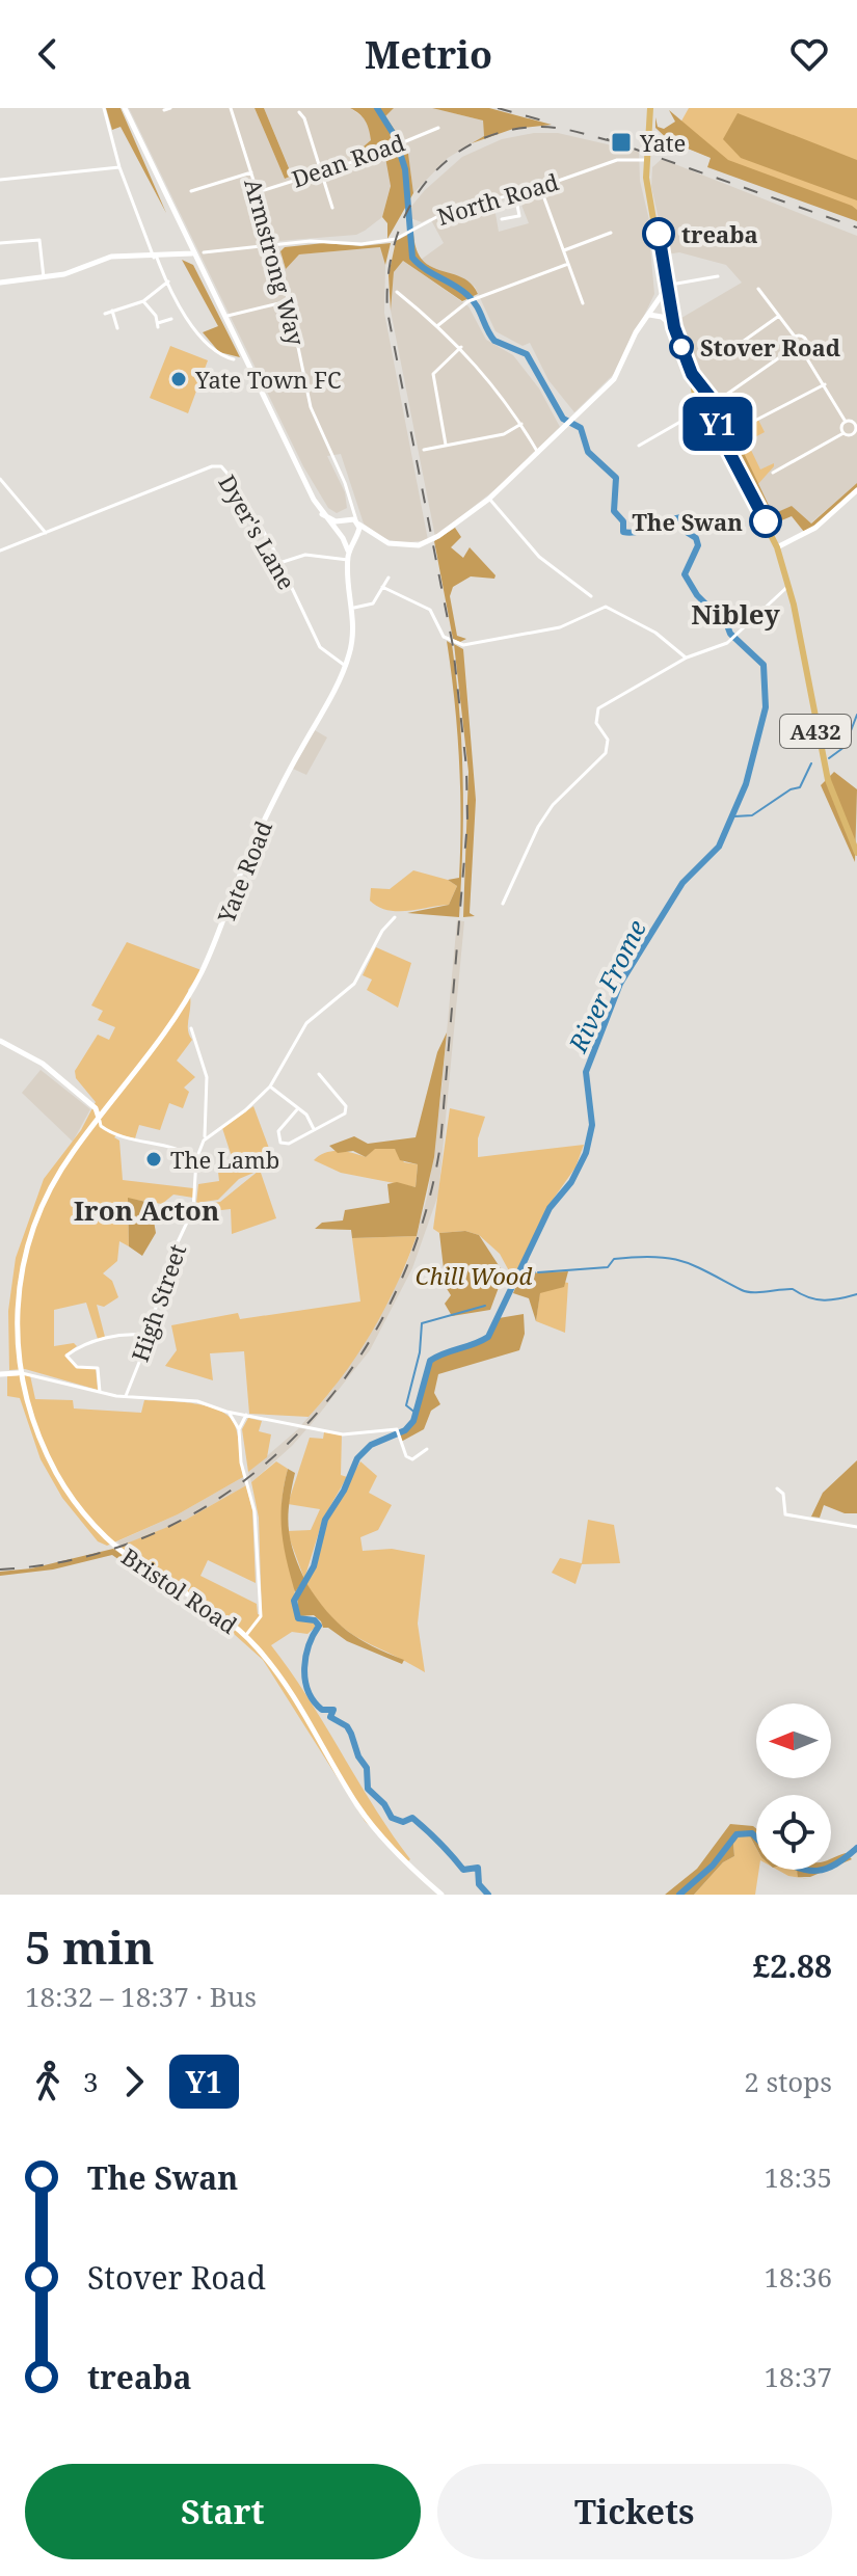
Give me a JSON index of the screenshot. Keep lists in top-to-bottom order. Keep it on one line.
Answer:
{"streets":{"main road":["A432","Yate Road","Bristol Road"],"street":["Dean Road","North Road","Armstrong Way","Dyer's Lane","High Street"]},"crossings":[["Dean Road","Armstrong Way"],["North Road","Armstrong Way"],["Dyer's Lane","Yate Road"],["Yate Road","Bristol Road"]],"districts":["Nibley","Iron Acton"],"water":["River Frome"],"parks":["Chill Wood"],"places":{"transit":["Yate"],"other":["treaba","Stover Road","Yate Town FC","The Swan","The Lamb"]},"lines":["bus line Y1"],"north":"left","page":{"header":"Metrio","on_map":"Y1","heading":["5 min","18:32 – 18:37 · Bus","£2.88"],"legs":["3","Y1","2 stops"],"list":[{"name":"The Swan","value":"18:35"},{"name":"Stover Road","value":"18:36"},{"name":"treaba","value":"18:37"}],"buttons":["Start","Tickets"]}}
